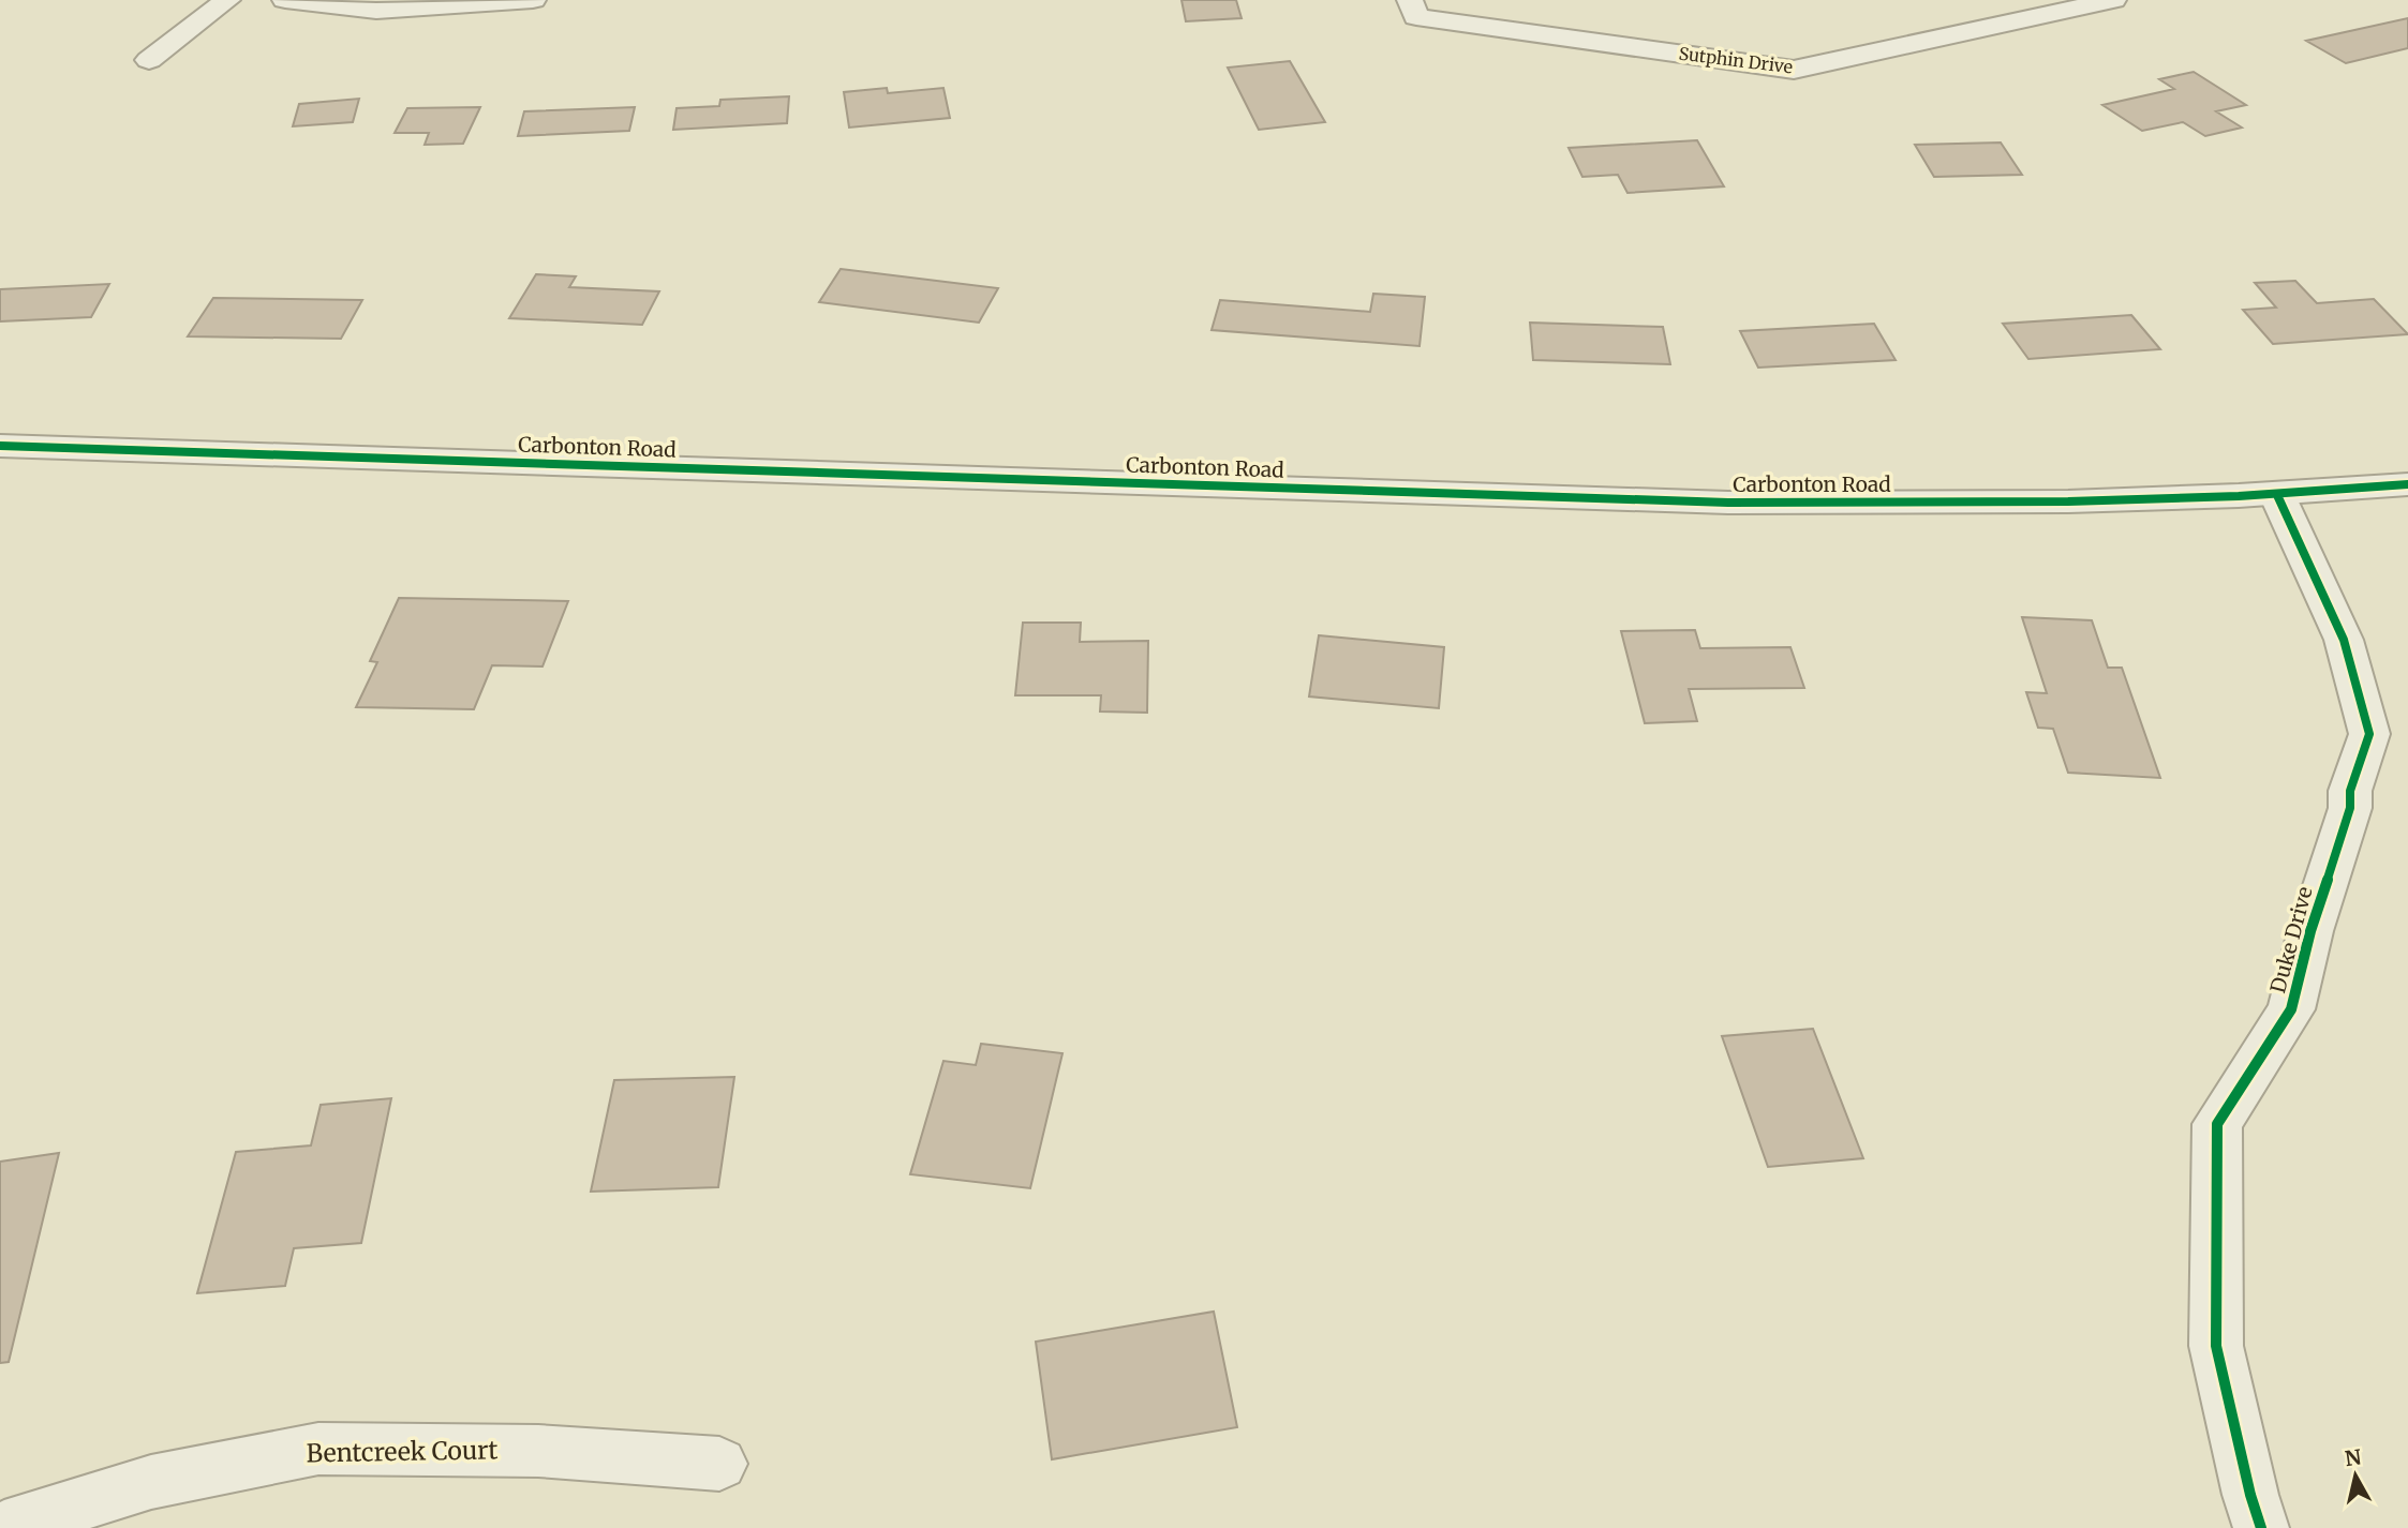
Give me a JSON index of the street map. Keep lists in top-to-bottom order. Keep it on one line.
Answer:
{"streets":{"street":["Sutphin Drive","Carbonton Road","Duke Drive","Bentcreek Court"]},"crossings":[["Carbonton Road","Duke Drive"]],"north":"top"}
